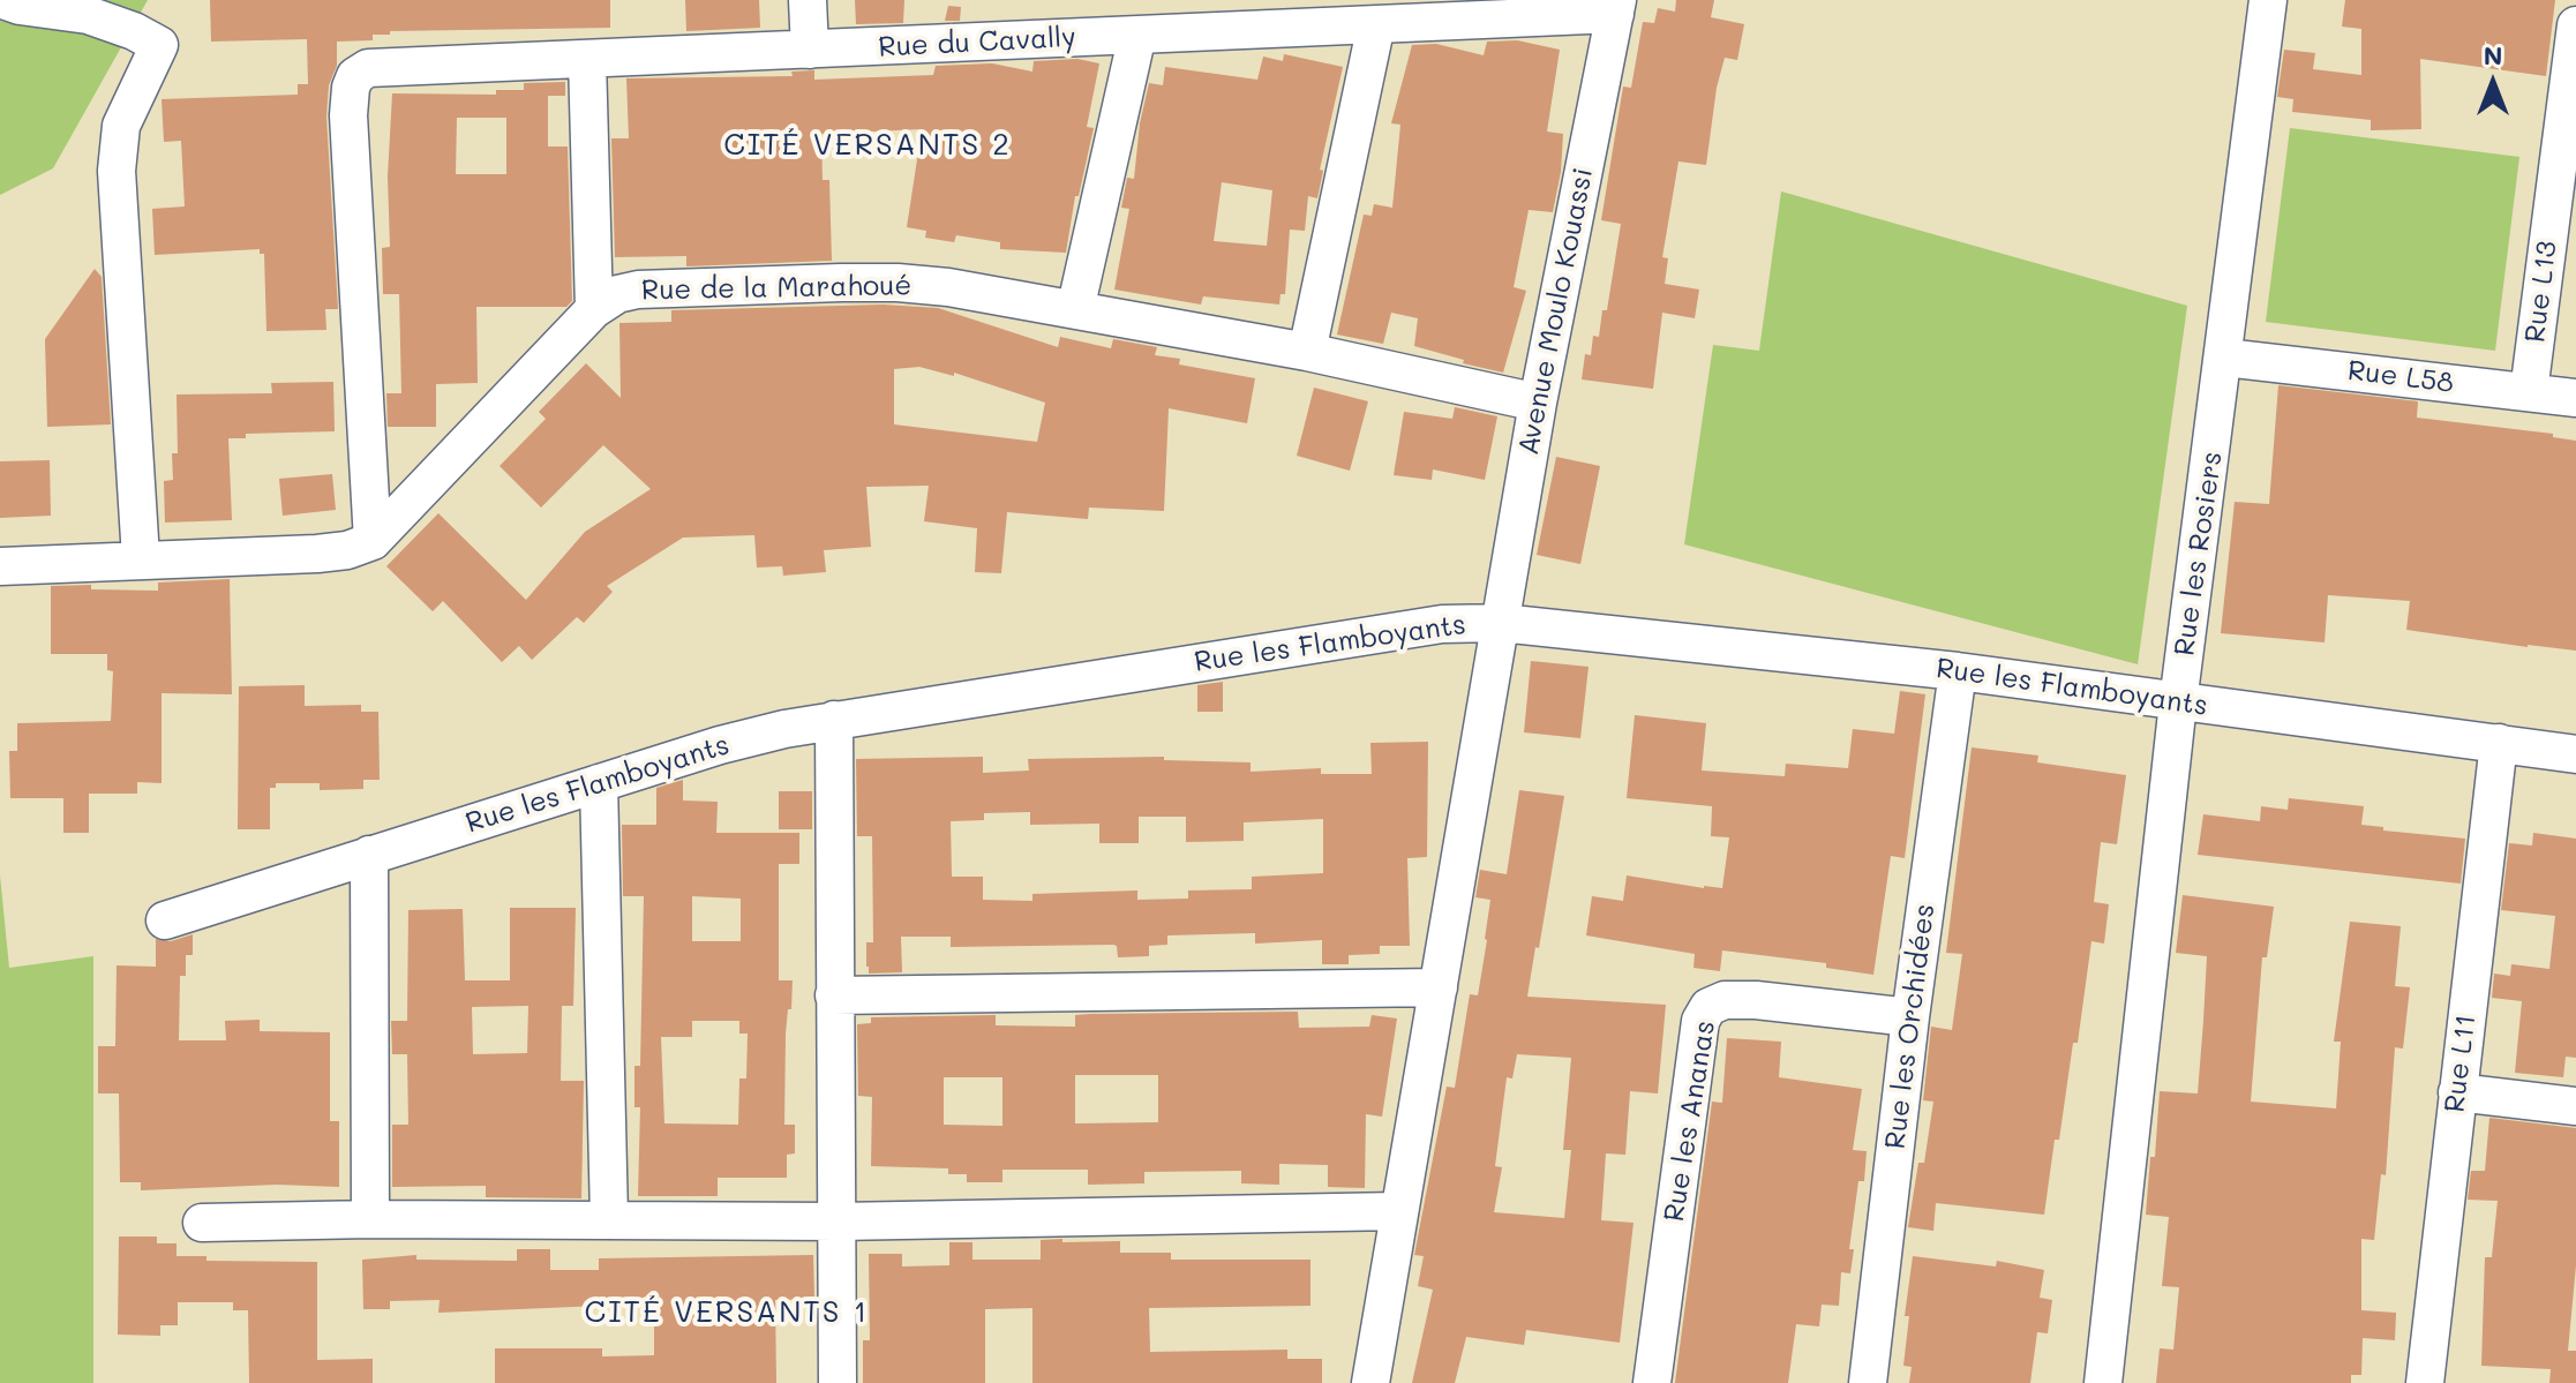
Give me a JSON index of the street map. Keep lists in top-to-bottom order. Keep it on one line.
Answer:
{"streets":{"street":["Rue du Cavally","Rue de la Marahoué","Rue L13","Avenue Moulo Kouassi","Rue L58","Rue les Rosiers","Rue les Flamboyants","Rue les Orchidées","Rue L11","Rue les Ananas"]},"crossings":[["Rue du Cavally","Rue de la Marahoué"],["Rue du Cavally","Avenue Moulo Kouassi"],["Rue de la Marahoué","Avenue Moulo Kouassi"],["Rue L13","Rue L58"],["Avenue Moulo Kouassi","Rue les Flamboyants"],["Rue L58","Rue les Rosiers"],["Rue les Rosiers","Rue les Flamboyants"],["Rue les Flamboyants","Rue les Orchidées"],["Rue les Flamboyants","Rue L11"],["Rue les Orchidées","Rue les Ananas"]],"districts":["CITÉ VERSANTS 2","CITÉ VERSANTS 1"],"north":"top"}
